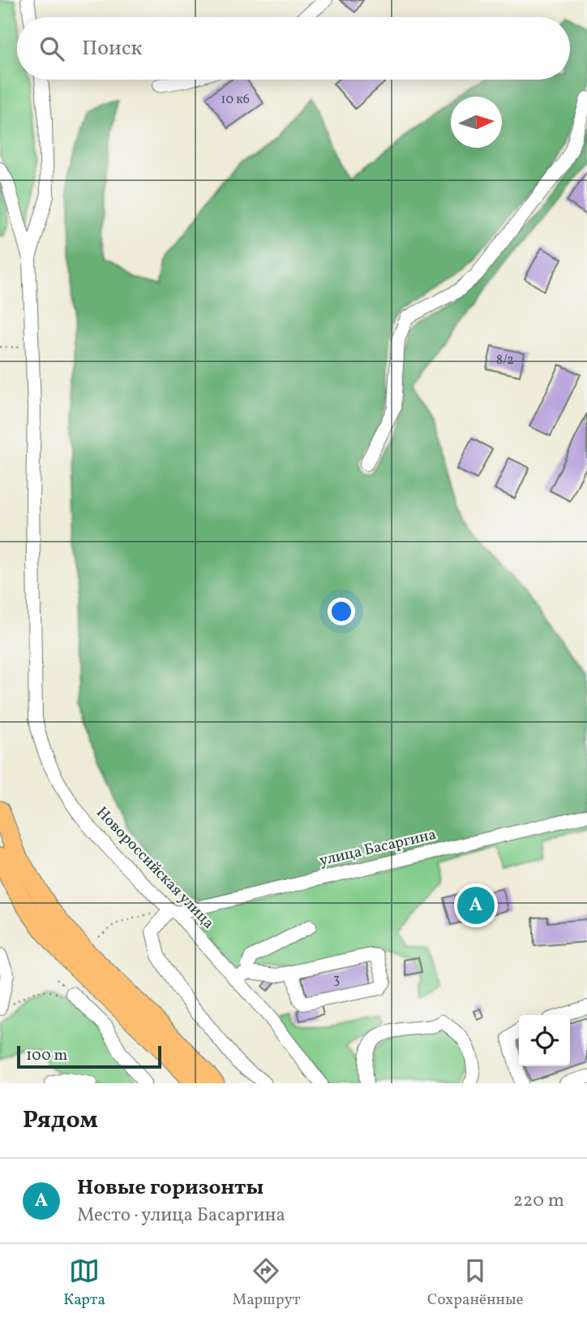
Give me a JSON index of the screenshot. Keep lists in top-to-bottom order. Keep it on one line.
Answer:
{"streets":{"street":["улица Басаргина","Новороссийская улица"]},"crossings":[["улица Басаргина","Новороссийская улица"]],"house_numbers":["10 к6","8/2","3"],"scale_bar":"100 m","north":"right","page":{"search":"Поиск","pins":"A","scale":"100 m","heading":"Рядом","list":[{"mark":"A","name":"Новые горизонты","note":"Место · улица Басаргина","value":"220 m"}],"nav":["Карта","Маршрут","Сохранённые"]}}
